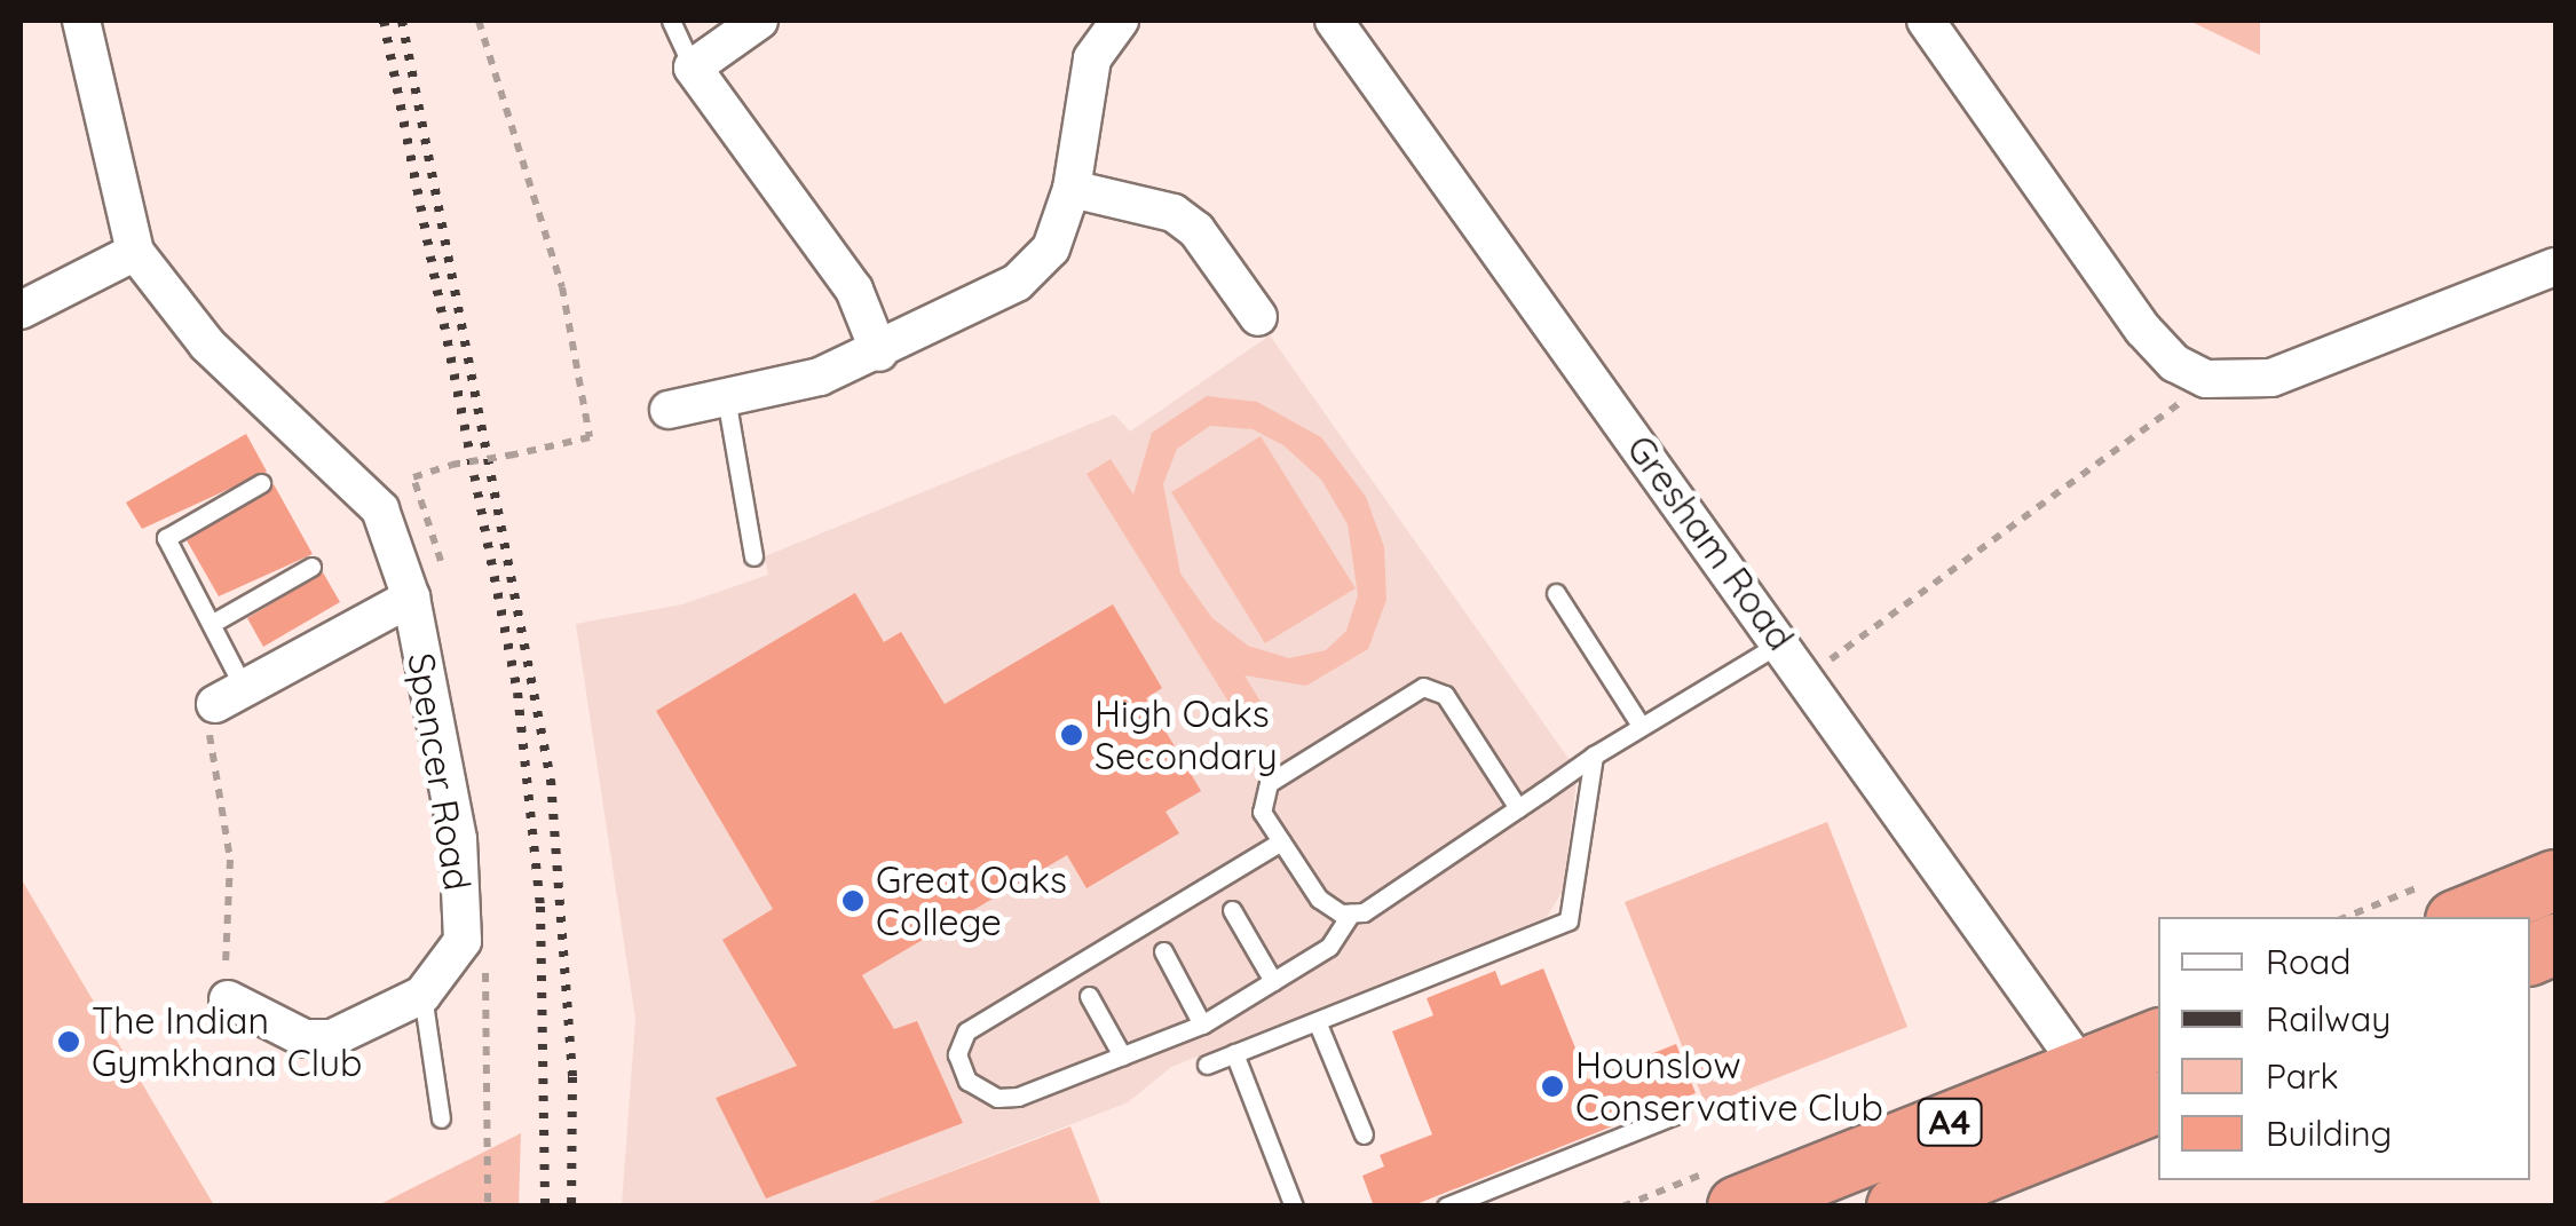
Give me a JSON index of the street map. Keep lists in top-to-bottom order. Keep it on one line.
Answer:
{"streets":{"highway":["A4"],"street":["Gresham Road","Spencer Road"]},"crossings":[["Gresham Road","A4"]],"places":["High Oaks Secondary","Great Oaks College","The Indian Gymkhana Club","Hounslow Conservative Club"],"legend":["Road","Railway","Park","Building"]}
